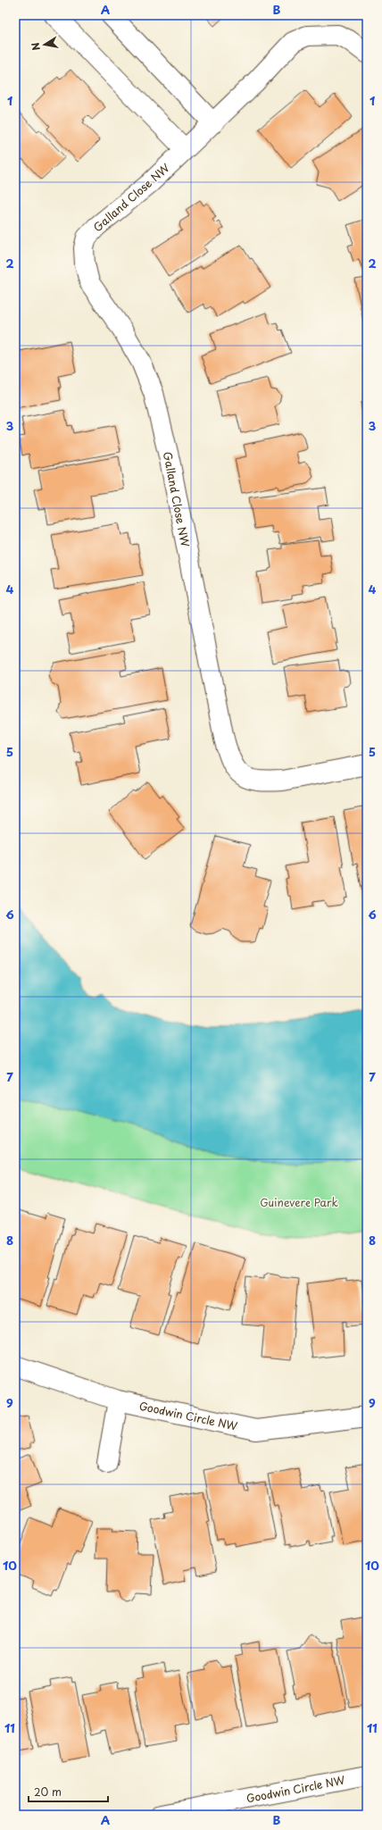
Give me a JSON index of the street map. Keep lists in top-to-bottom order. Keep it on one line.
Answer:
{"streets":{"street":["Galland Close NW","Goodwin Circle NW"]},"parks":["Guinevere Park"],"scale_bar":"20 m","north":"left","grid":{"columns":["A","B"],"rows":["1","2","3","4","5","6","7","8","9","10","11"]}}
